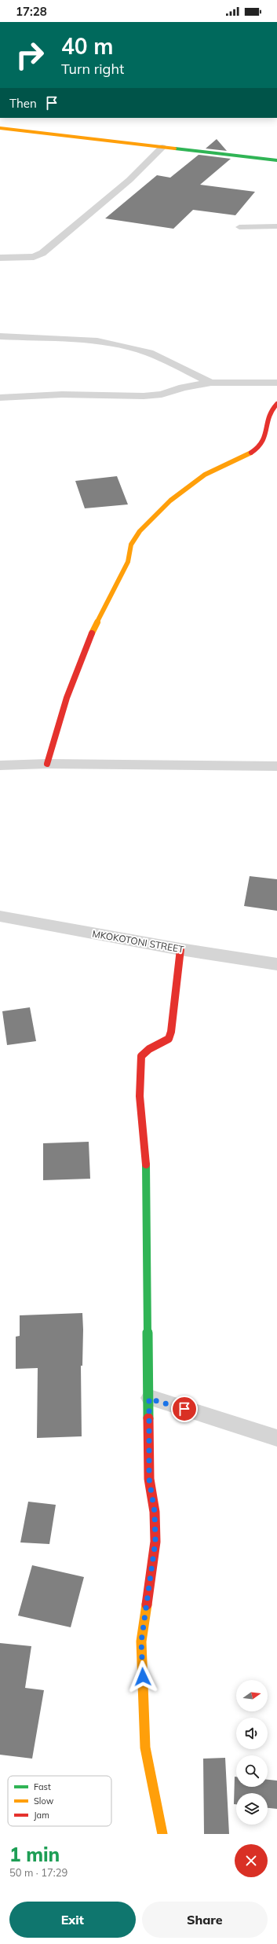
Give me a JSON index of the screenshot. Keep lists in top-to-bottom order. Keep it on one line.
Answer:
{"streets":{"street":["MKOKOTONI STREET"]},"legend":["Fast","Slow","Jam"],"north":"right","page":{"status":"17:28","turn":["40 m","Turn right"],"then":"Then","heading":["1 min","50 m · 17:29"],"buttons":["Exit","Share"]}}
